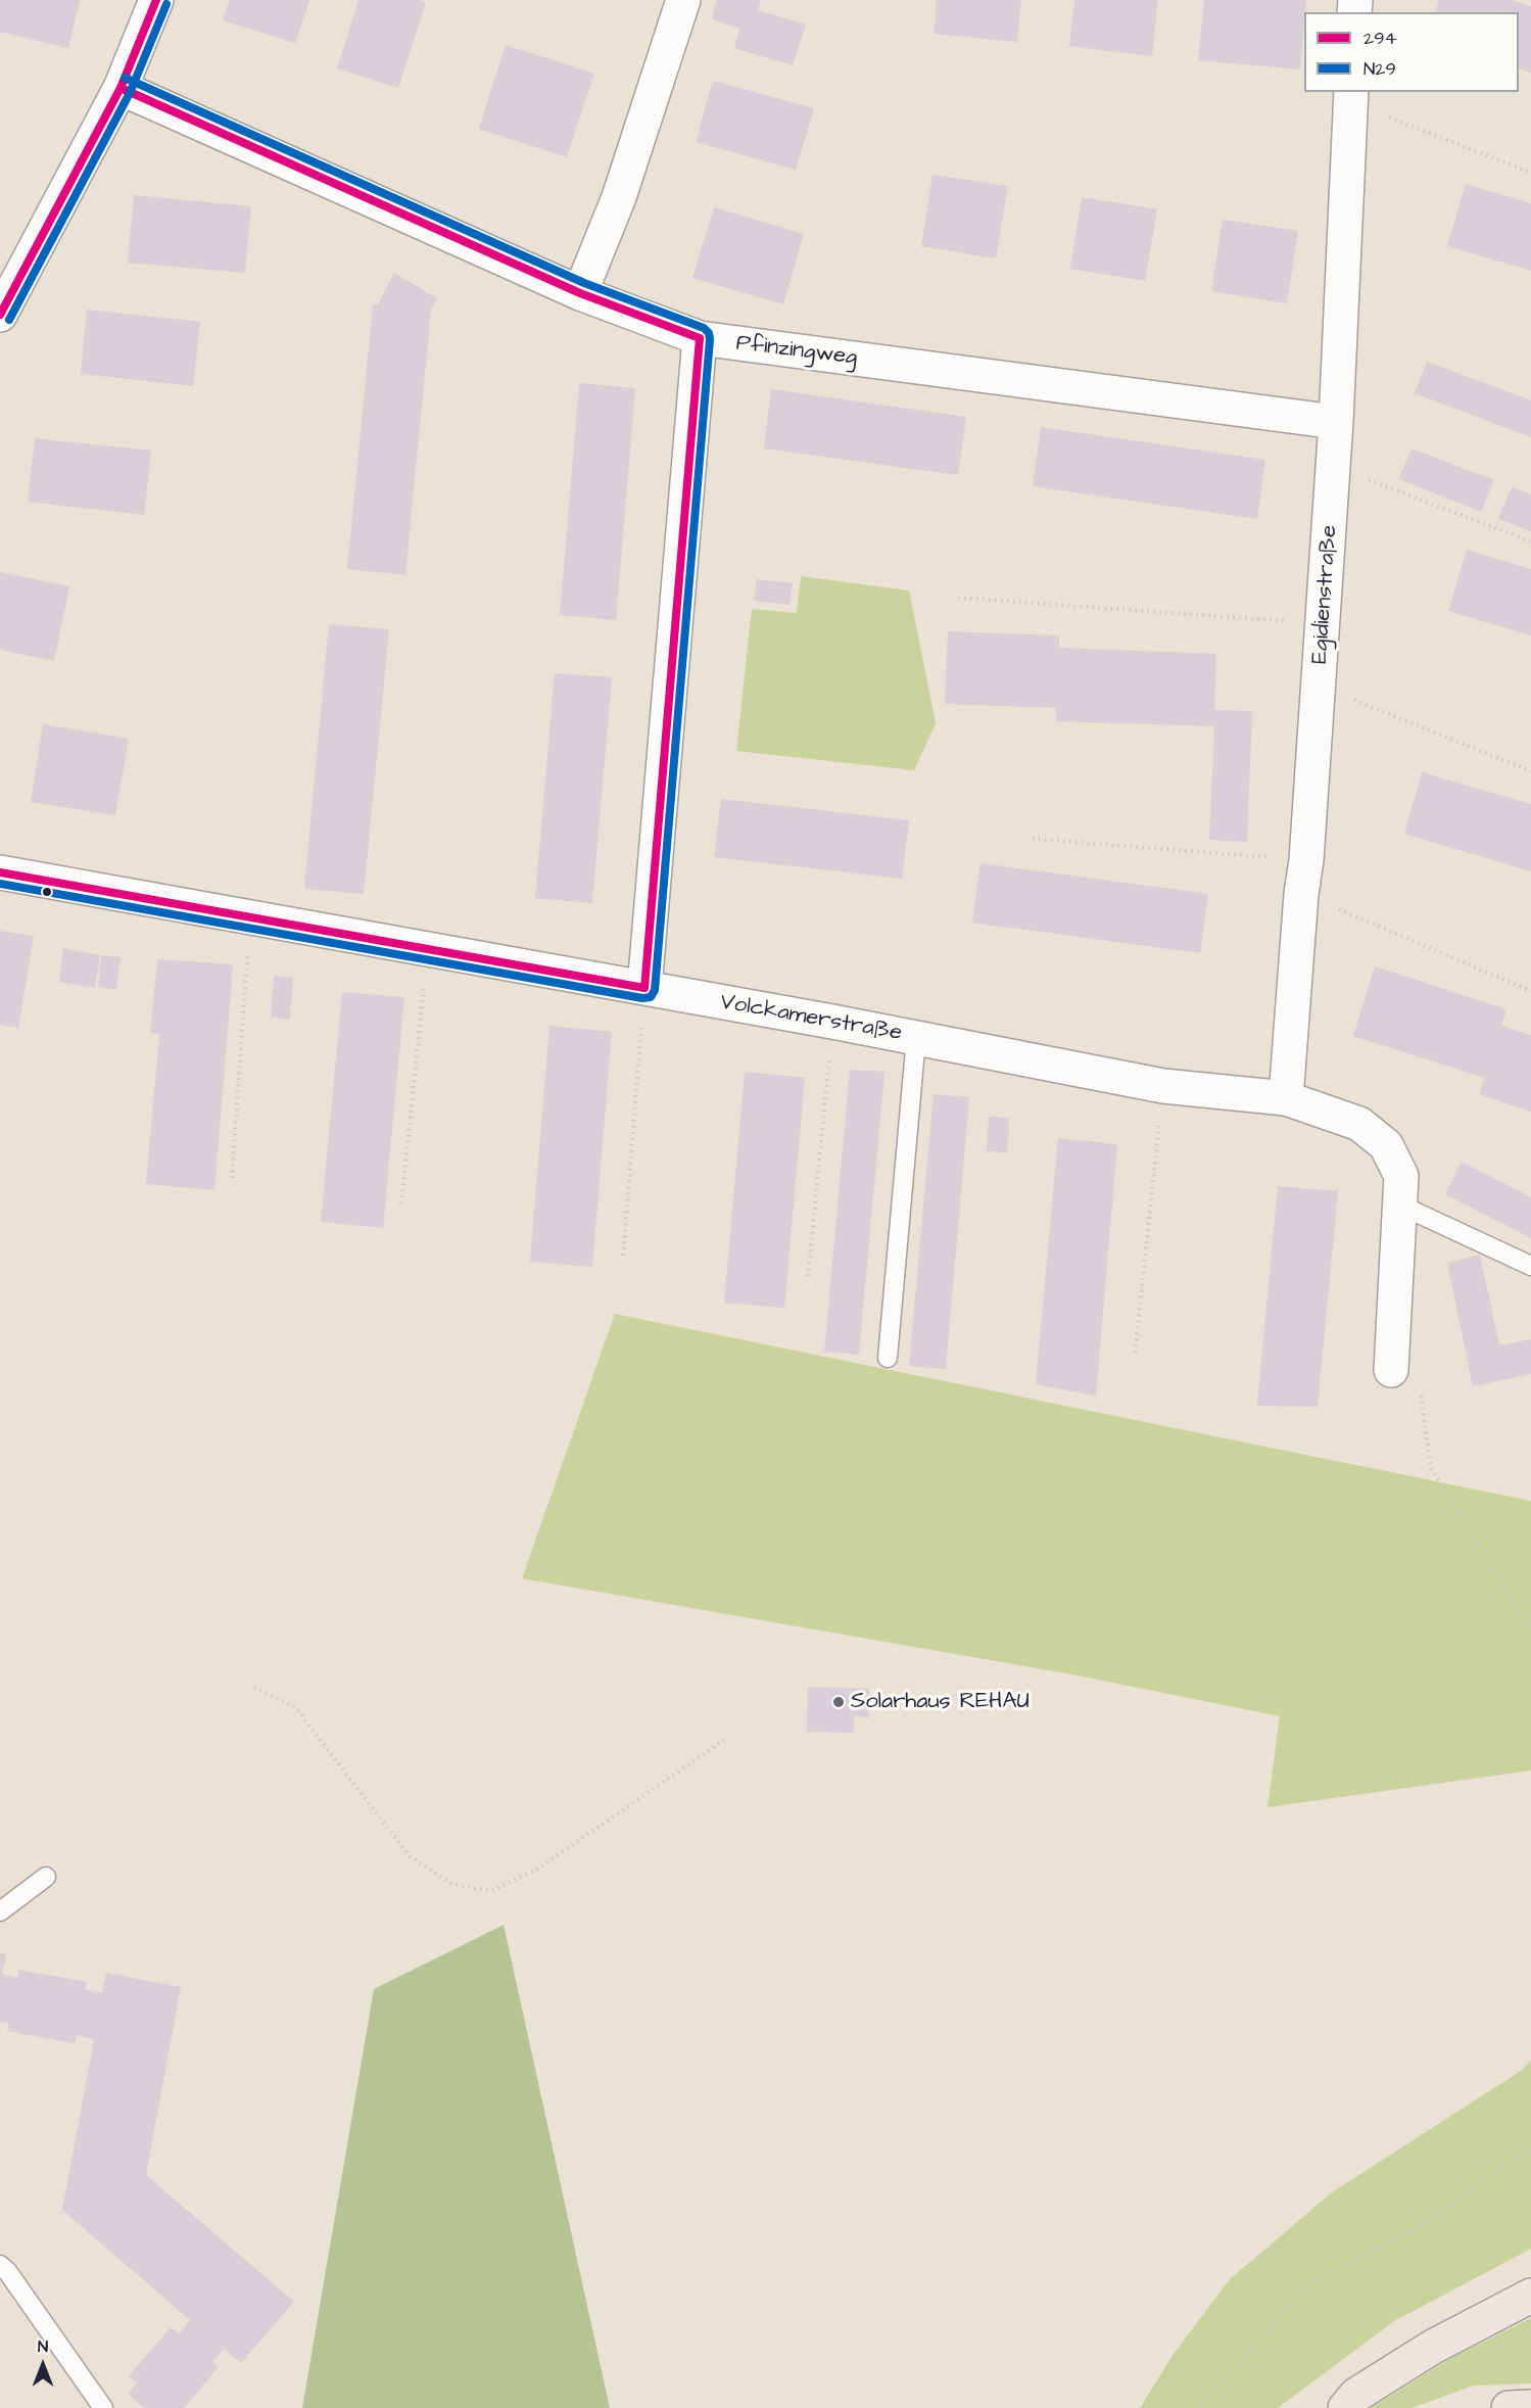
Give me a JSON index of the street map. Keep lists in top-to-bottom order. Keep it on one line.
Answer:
{"streets":{"street":["Pfinzingweg","Egidienstraße","Volckamerstraße"]},"crossings":[["Pfinzingweg","Egidienstraße"],["Egidienstraße","Volckamerstraße"]],"places":["Solarhaus REHAU"],"lines":["transit line 294","transit line N29"],"legend":["294","N29"],"north":"top"}
